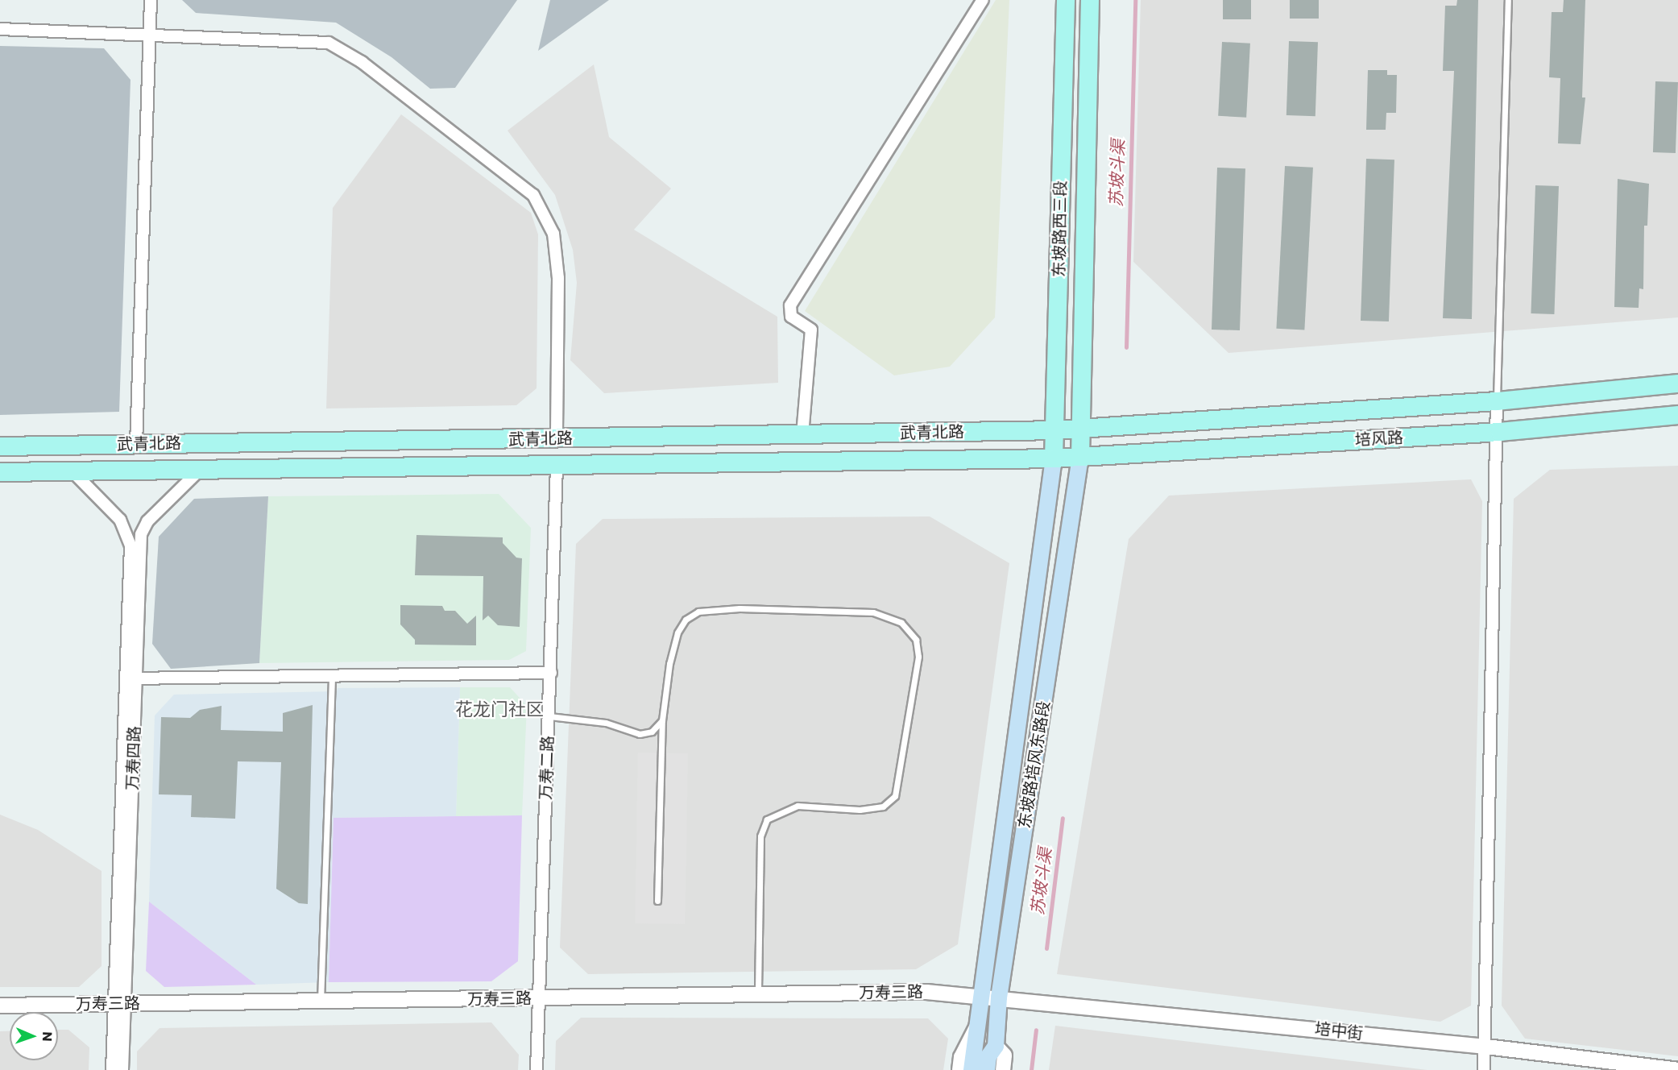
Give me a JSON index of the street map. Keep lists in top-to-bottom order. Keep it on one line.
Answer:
{"streets":{"main road":["东坡路西三段","武青北路","培风路","东坡路培风东路段"],"street":["万寿四路","万寿二路","万寿三路","培中街"]},"crossings":[["东坡路西三段","武青北路"],["东坡路西三段","培风路"],["东坡路西三段","东坡路培风东路段"],["武青北路","培风路"],["武青北路","万寿四路"],["武青北路","东坡路培风东路段"],["武青北路","万寿二路"],["培风路","东坡路培风东路段"],["万寿四路","万寿三路"],["东坡路培风东路段","万寿三路"],["东坡路培风东路段","培中街"],["万寿二路","万寿三路"],["万寿三路","培中街"]],"districts":["花龙门社区"],"water":["苏坡斗渠"],"north":"right"}
